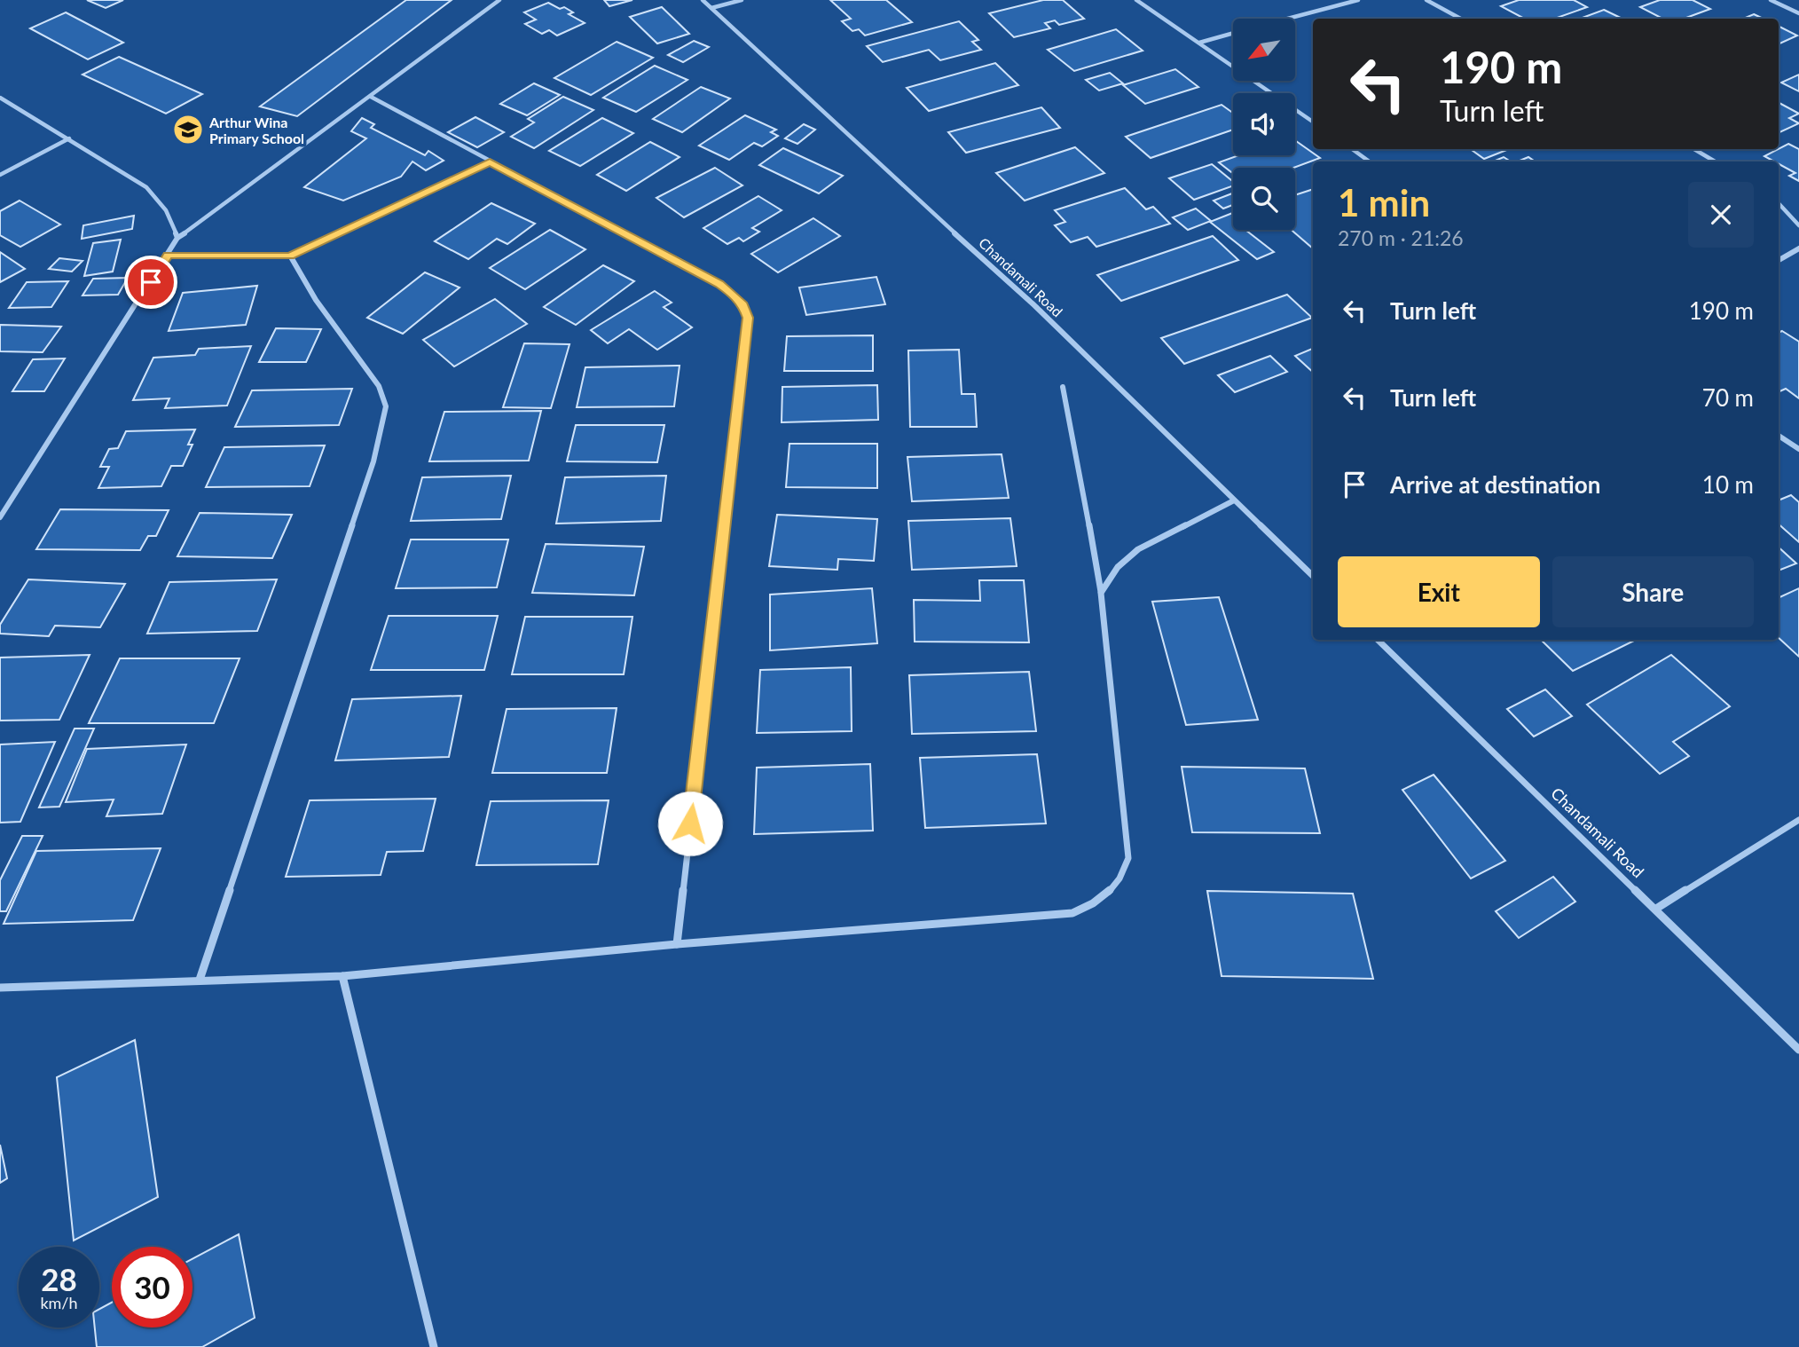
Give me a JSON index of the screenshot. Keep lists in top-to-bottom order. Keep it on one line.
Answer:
{"streets":{"street":["Chandamali Road"]},"places":{"school or university":["Arthur Wina Primary School"]},"north":"bottom left","page":{"turn":["190 m","Turn left"],"heading":["1 min","270 m · 21:26"],"list":[{"name":"Turn left","value":"190 m"},{"name":"Turn left","value":"70 m"},{"name":"Arrive at destination","value":"10 m"}],"buttons":["Exit","Share"],"speed":"28 km/h","limit":"30"}}
